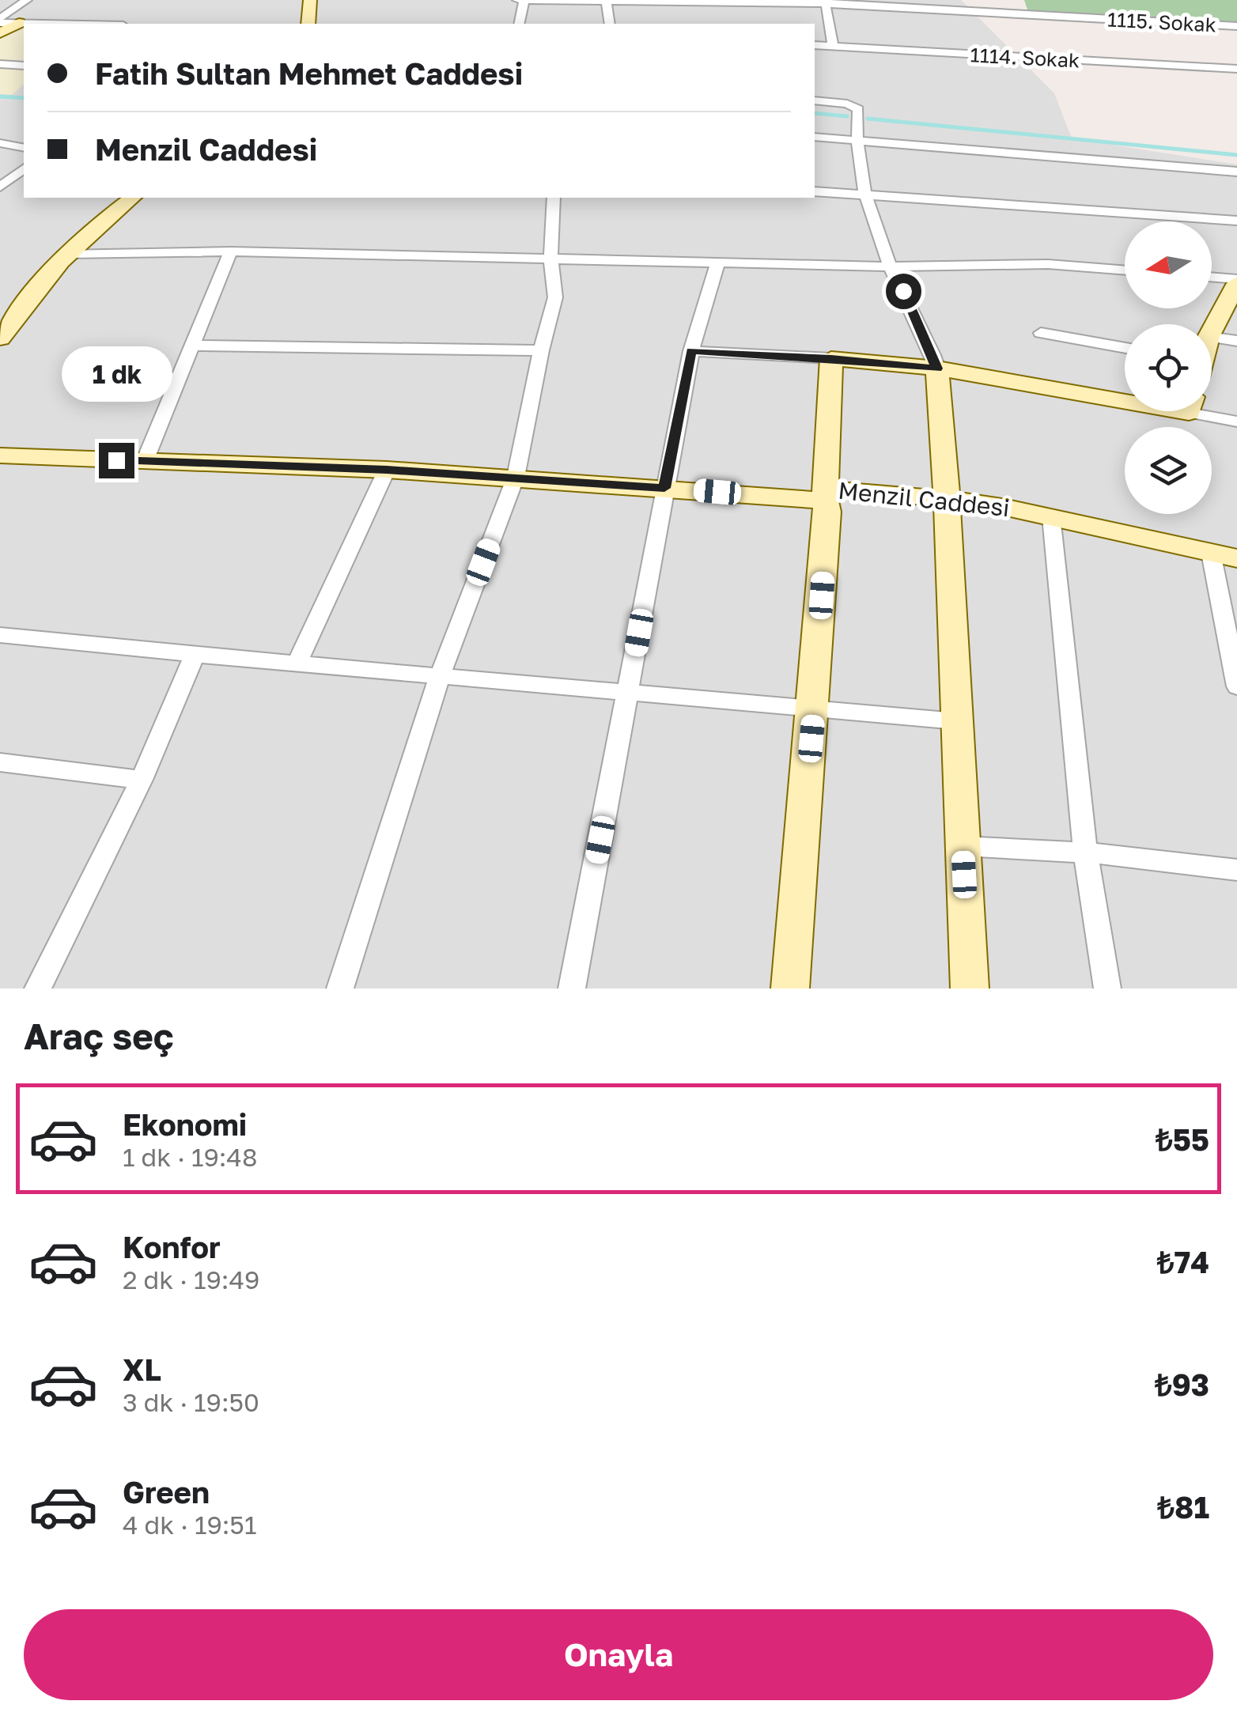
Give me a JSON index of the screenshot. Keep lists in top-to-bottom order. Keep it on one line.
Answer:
{"streets":{"street":["1115. Sokak","1114. Sokak","Menzil Caddesi"]},"north":"left","page":{"banner":["Fatih Sultan Mehmet Caddesi","Menzil Caddesi"],"bubble":"1 dk","heading":"Araç seç","list":[{"name":"Ekonomi","note":"1 dk · 19:48","value":"₺55"},{"name":"Konfor","note":"2 dk · 19:49","value":"₺74"},{"name":"XL","note":"3 dk · 19:50","value":"₺93"},{"name":"Green","note":"4 dk · 19:51","value":"₺81"}],"buttons":"Onayla"}}
